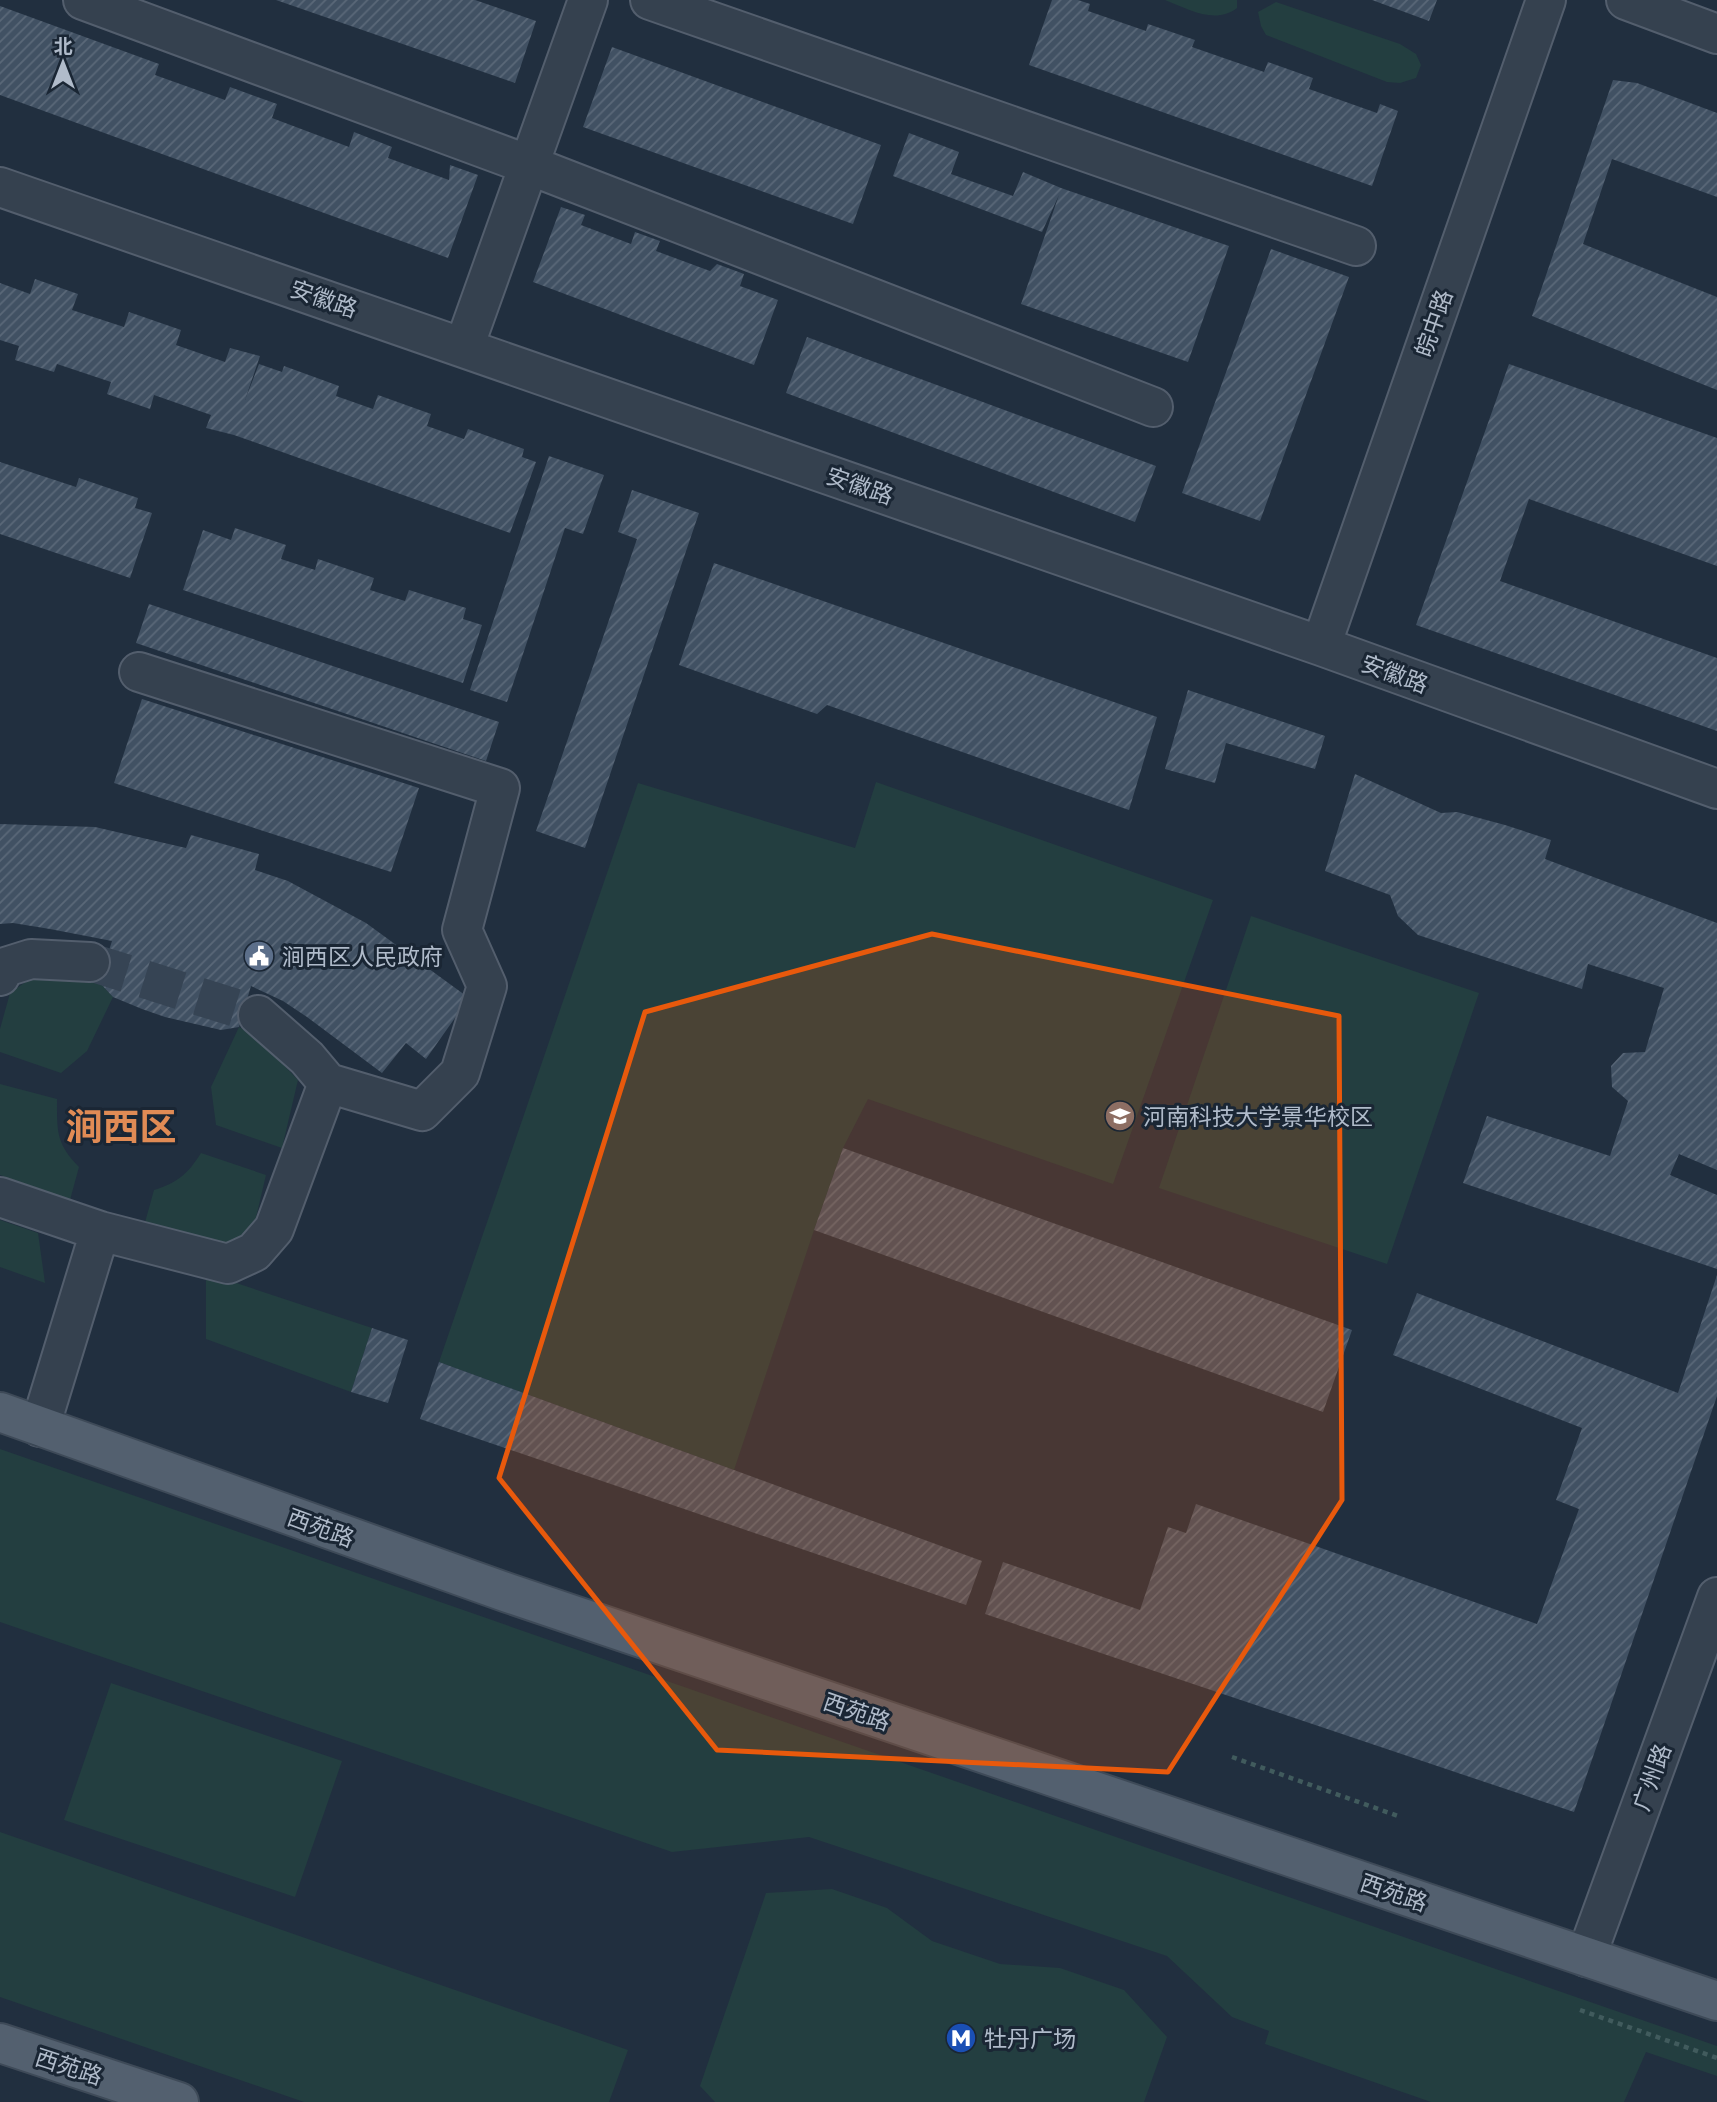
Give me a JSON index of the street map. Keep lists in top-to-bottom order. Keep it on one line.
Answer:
{"streets":{"main road":["西苑路"],"street":["安徽路","皖中路","广州路"]},"crossings":[["安徽路","皖中路"],["西苑路","广州路"]],"districts":["涧西区"],"places":{"public building":["涧西区人民政府"],"school or university":["河南科技大学景华校区"],"metro station":["牡丹广场"]},"north":"top"}
